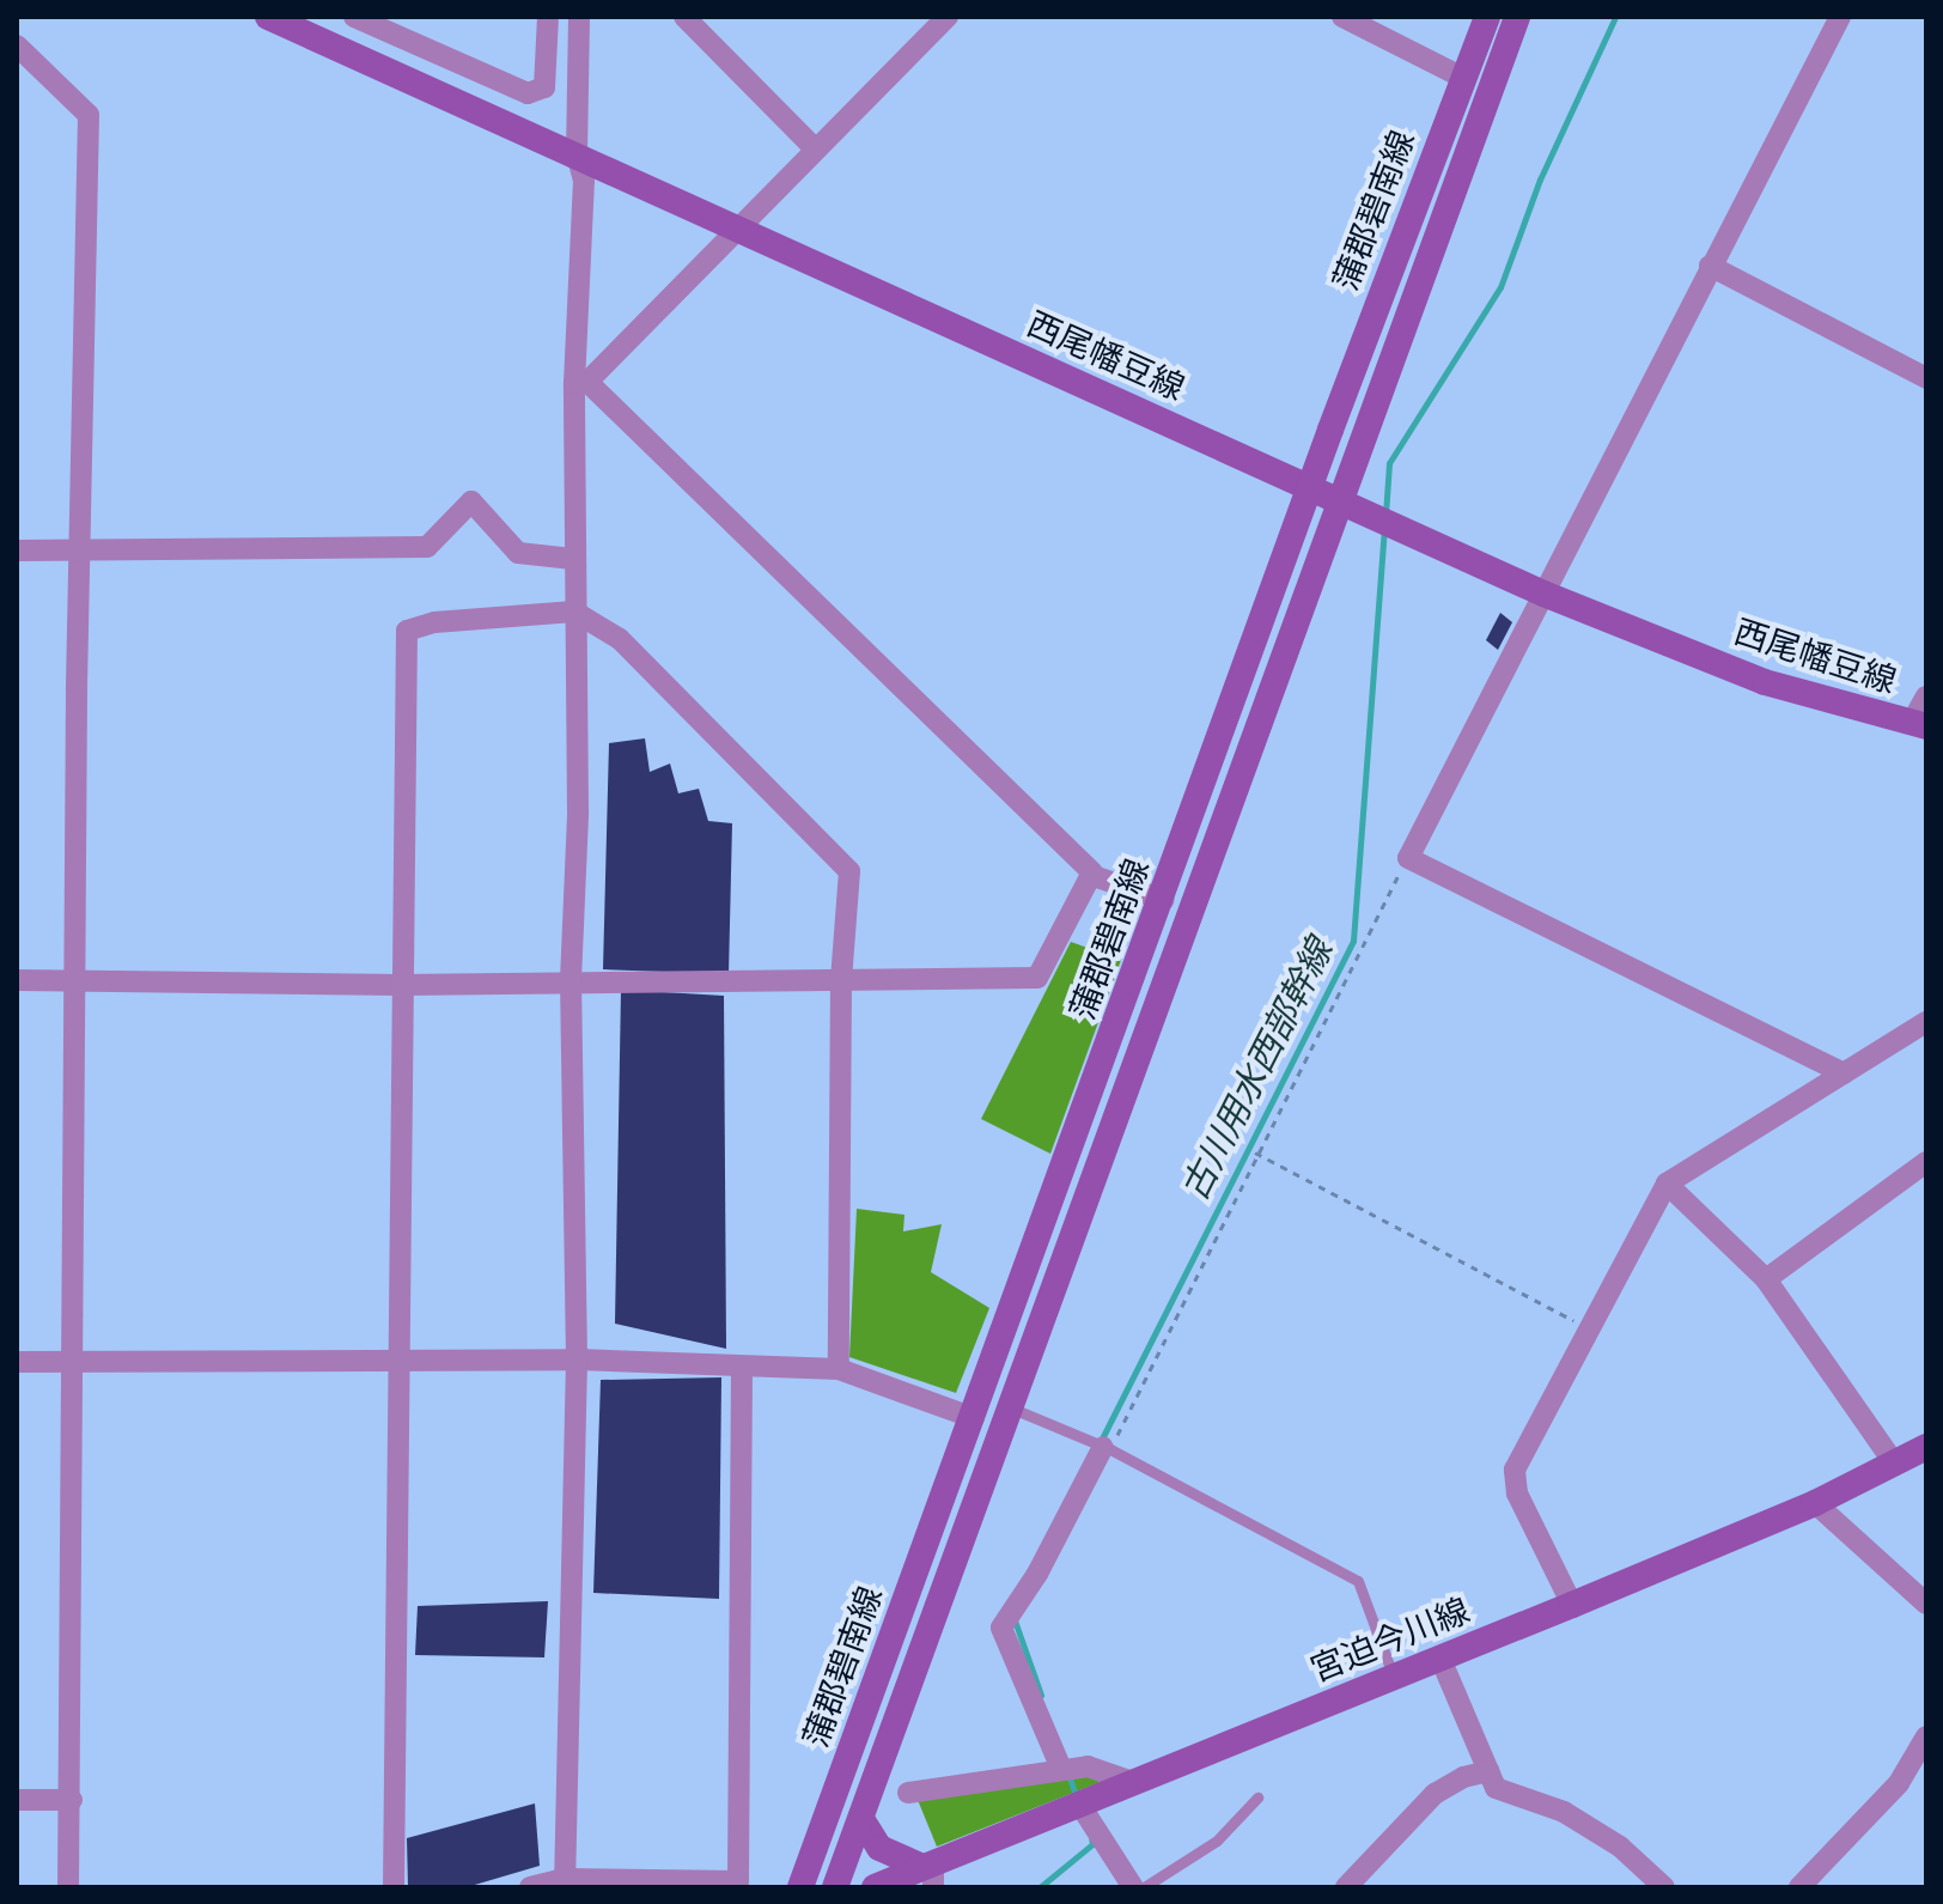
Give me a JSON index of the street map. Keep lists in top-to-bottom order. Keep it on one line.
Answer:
{"streets":{"main road":["蒲郡碧南線","西尾幡豆線","宮迫今川線"]},"crossings":[["蒲郡碧南線","西尾幡豆線"]],"water":["古川用水西部幹線"]}
